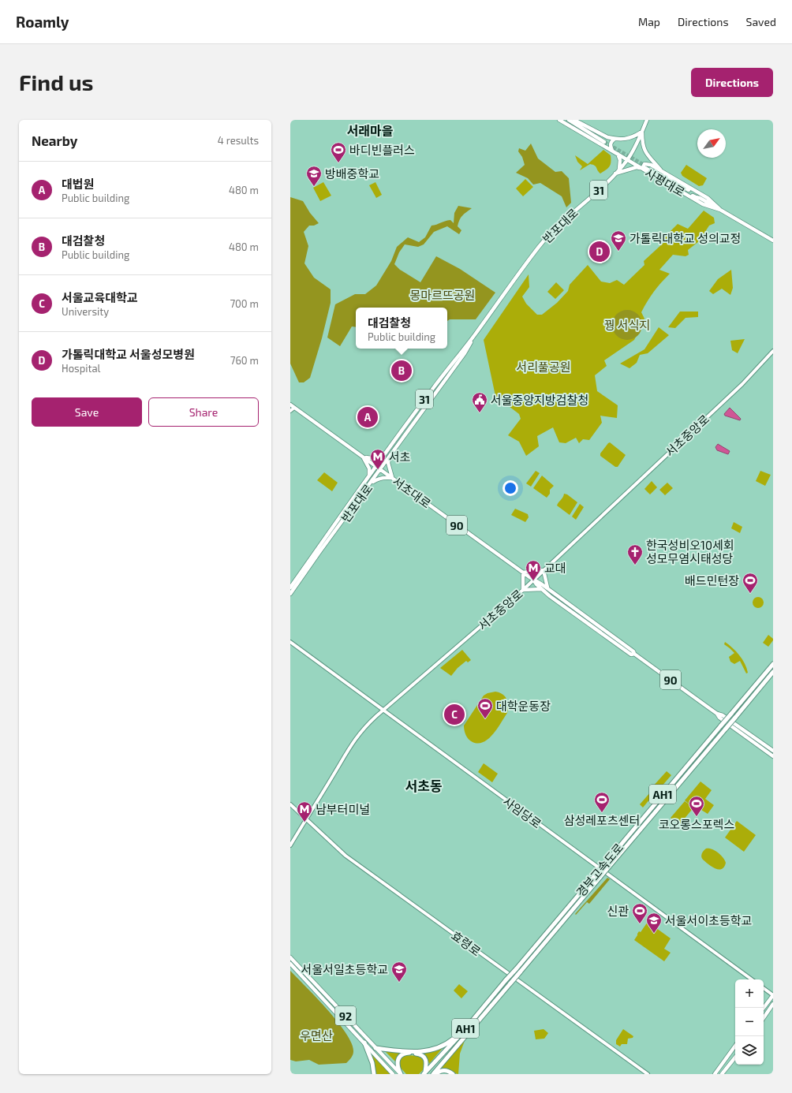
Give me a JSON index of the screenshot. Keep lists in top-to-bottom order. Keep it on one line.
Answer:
{"streets":{"highway":["AH1","경부고속도로"],"main road":["사평대로","31","반포대로","서초중앙로","서초대로","90","사임당로","효령로","92"]},"crossings":[["사평대로","반포대로"],["반포대로","서초대로"],["서초중앙로","서초대로"],["서초중앙로","사임당로"],["서초중앙로","효령로"]],"districts":["서래마을","서초동"],"parks":["몽마르뜨공원","꿩 서식지","서리풀공원","우면산"],"places":{"sports":["바디빈플러스","배드민턴장","대학운동장","삼성레포츠센터","코오롱스포렉스","신관"],"school or university":["방배중학교","가톨릭대학교 성의교정","서울서이초등학교","서울서일초등학교"],"public building":["서울중앙지방검찰청"],"metro station":["서초","교대","남부터미널"],"church":["한국성비오10세회 성모무염시태성당"]},"north":"top right","page":{"header":"Roamly","nav":["Map","Directions","Saved"],"buttons":["Directions",["Save","Share"]],"title":"Find us","heading":["Nearby","4 results"],"list":[{"mark":"A","name":"대법원","note":"Public building","value":"480 m"},{"mark":"B","name":"대검찰청","note":"Public building","value":"480 m"},{"mark":"C","name":"서울교육대학교","note":"University","value":"700 m"},{"mark":"D","name":"가톨릭대학교 서울성모병원","note":"Hospital","value":"760 m"}],"pins":["D","B","A","C"],"popup":["대검찰청","Public building"],"map_buttons":["+","−"]}}
